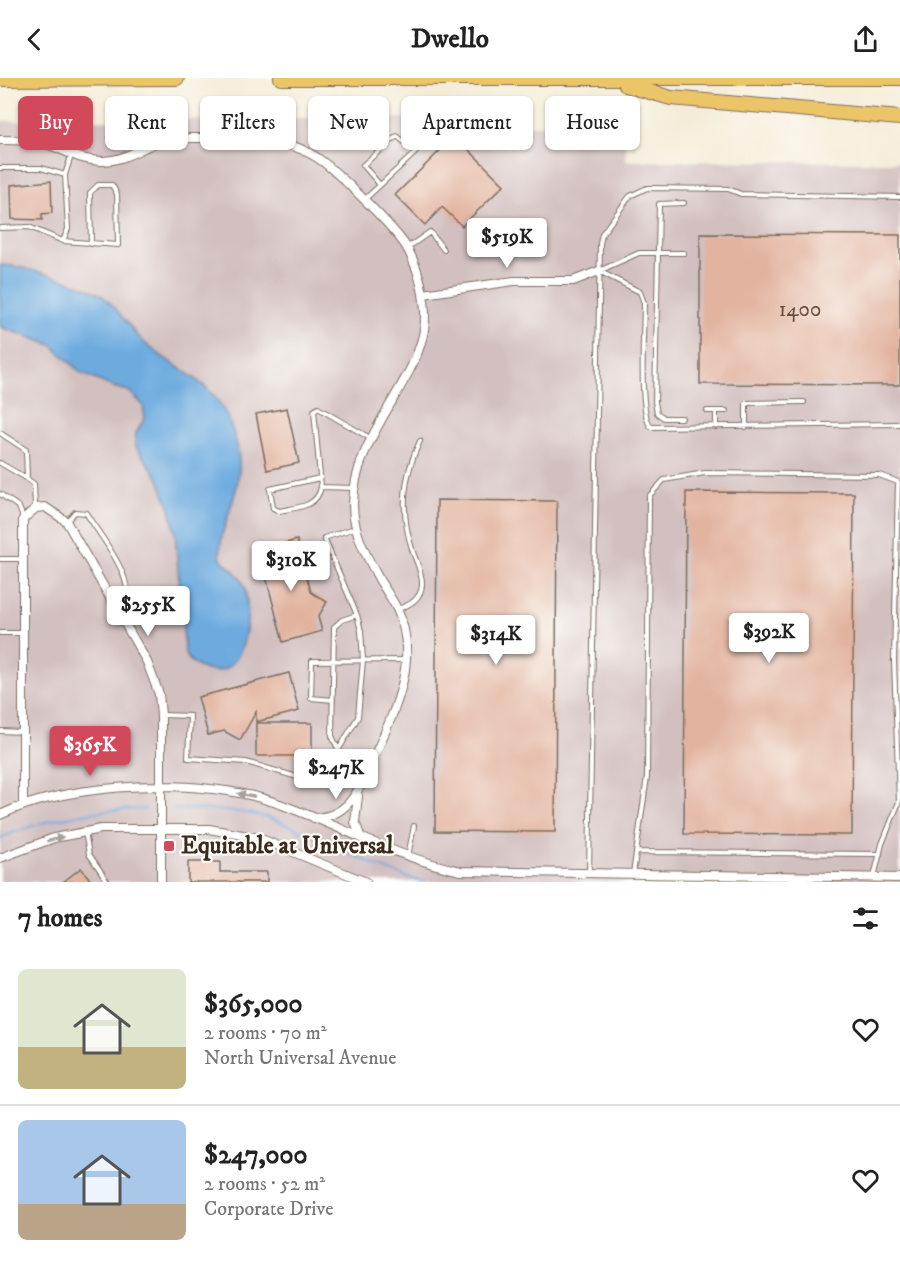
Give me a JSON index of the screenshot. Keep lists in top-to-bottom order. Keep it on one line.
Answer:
{"places":{"transit":["Equitable at Universal"]},"house_numbers":["1400"],"page":{"header":"Dwello","chip":["Buy","Rent","Filters","New","Apartment","House"],"price":["$519K","$310K","$255K","$392K","$314K","$365K","$247K"],"heading":"7 homes","list":[{"name":"$365,000","note":"2 rooms · 70 m² · North Universal Avenue"},{"name":"$247,000","note":"2 rooms · 52 m² · Corporate Drive"}]}}
